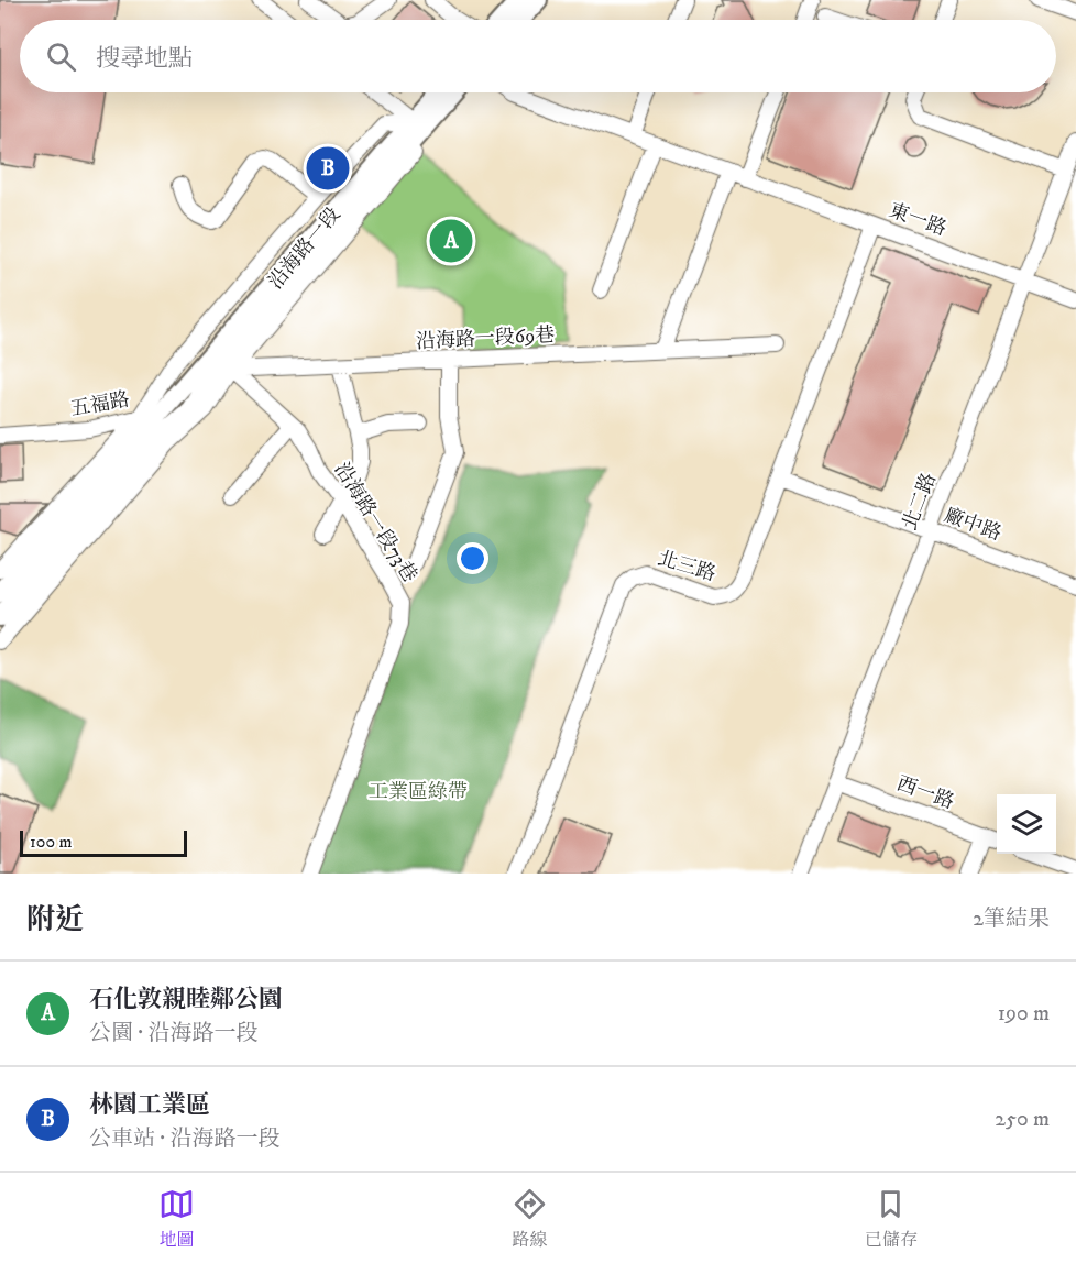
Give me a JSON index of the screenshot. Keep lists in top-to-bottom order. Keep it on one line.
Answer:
{"streets":{"main road":["沿海路一段"],"street":["東一路","沿海路一段69巷","五福路","北二路","沿海路一段73巷","廠中路","北三路","西一路"]},"crossings":[["東一路","北二路"],["東一路","北三路"],["沿海路一段","沿海路一段69巷"],["沿海路一段","五福路"],["沿海路一段","沿海路一段73巷"],["沿海路一段69巷","沿海路一段73巷"],["北二路","廠中路"],["北二路","西一路"],["廠中路","北三路"]],"parks":["工業區綠帶"],"scale_bar":"100 m","page":{"search":"搜尋地點","pins":["B","A"],"scale":"100 m","heading":["附近","2筆結果"],"list":[{"mark":"A","name":"石化敦親睦鄰公園","note":"公園 · 沿海路一段","value":"190 m"},{"mark":"B","name":"林園工業區","note":"公車站 · 沿海路一段","value":"250 m"}],"nav":["地圖","路線","已儲存"]}}
